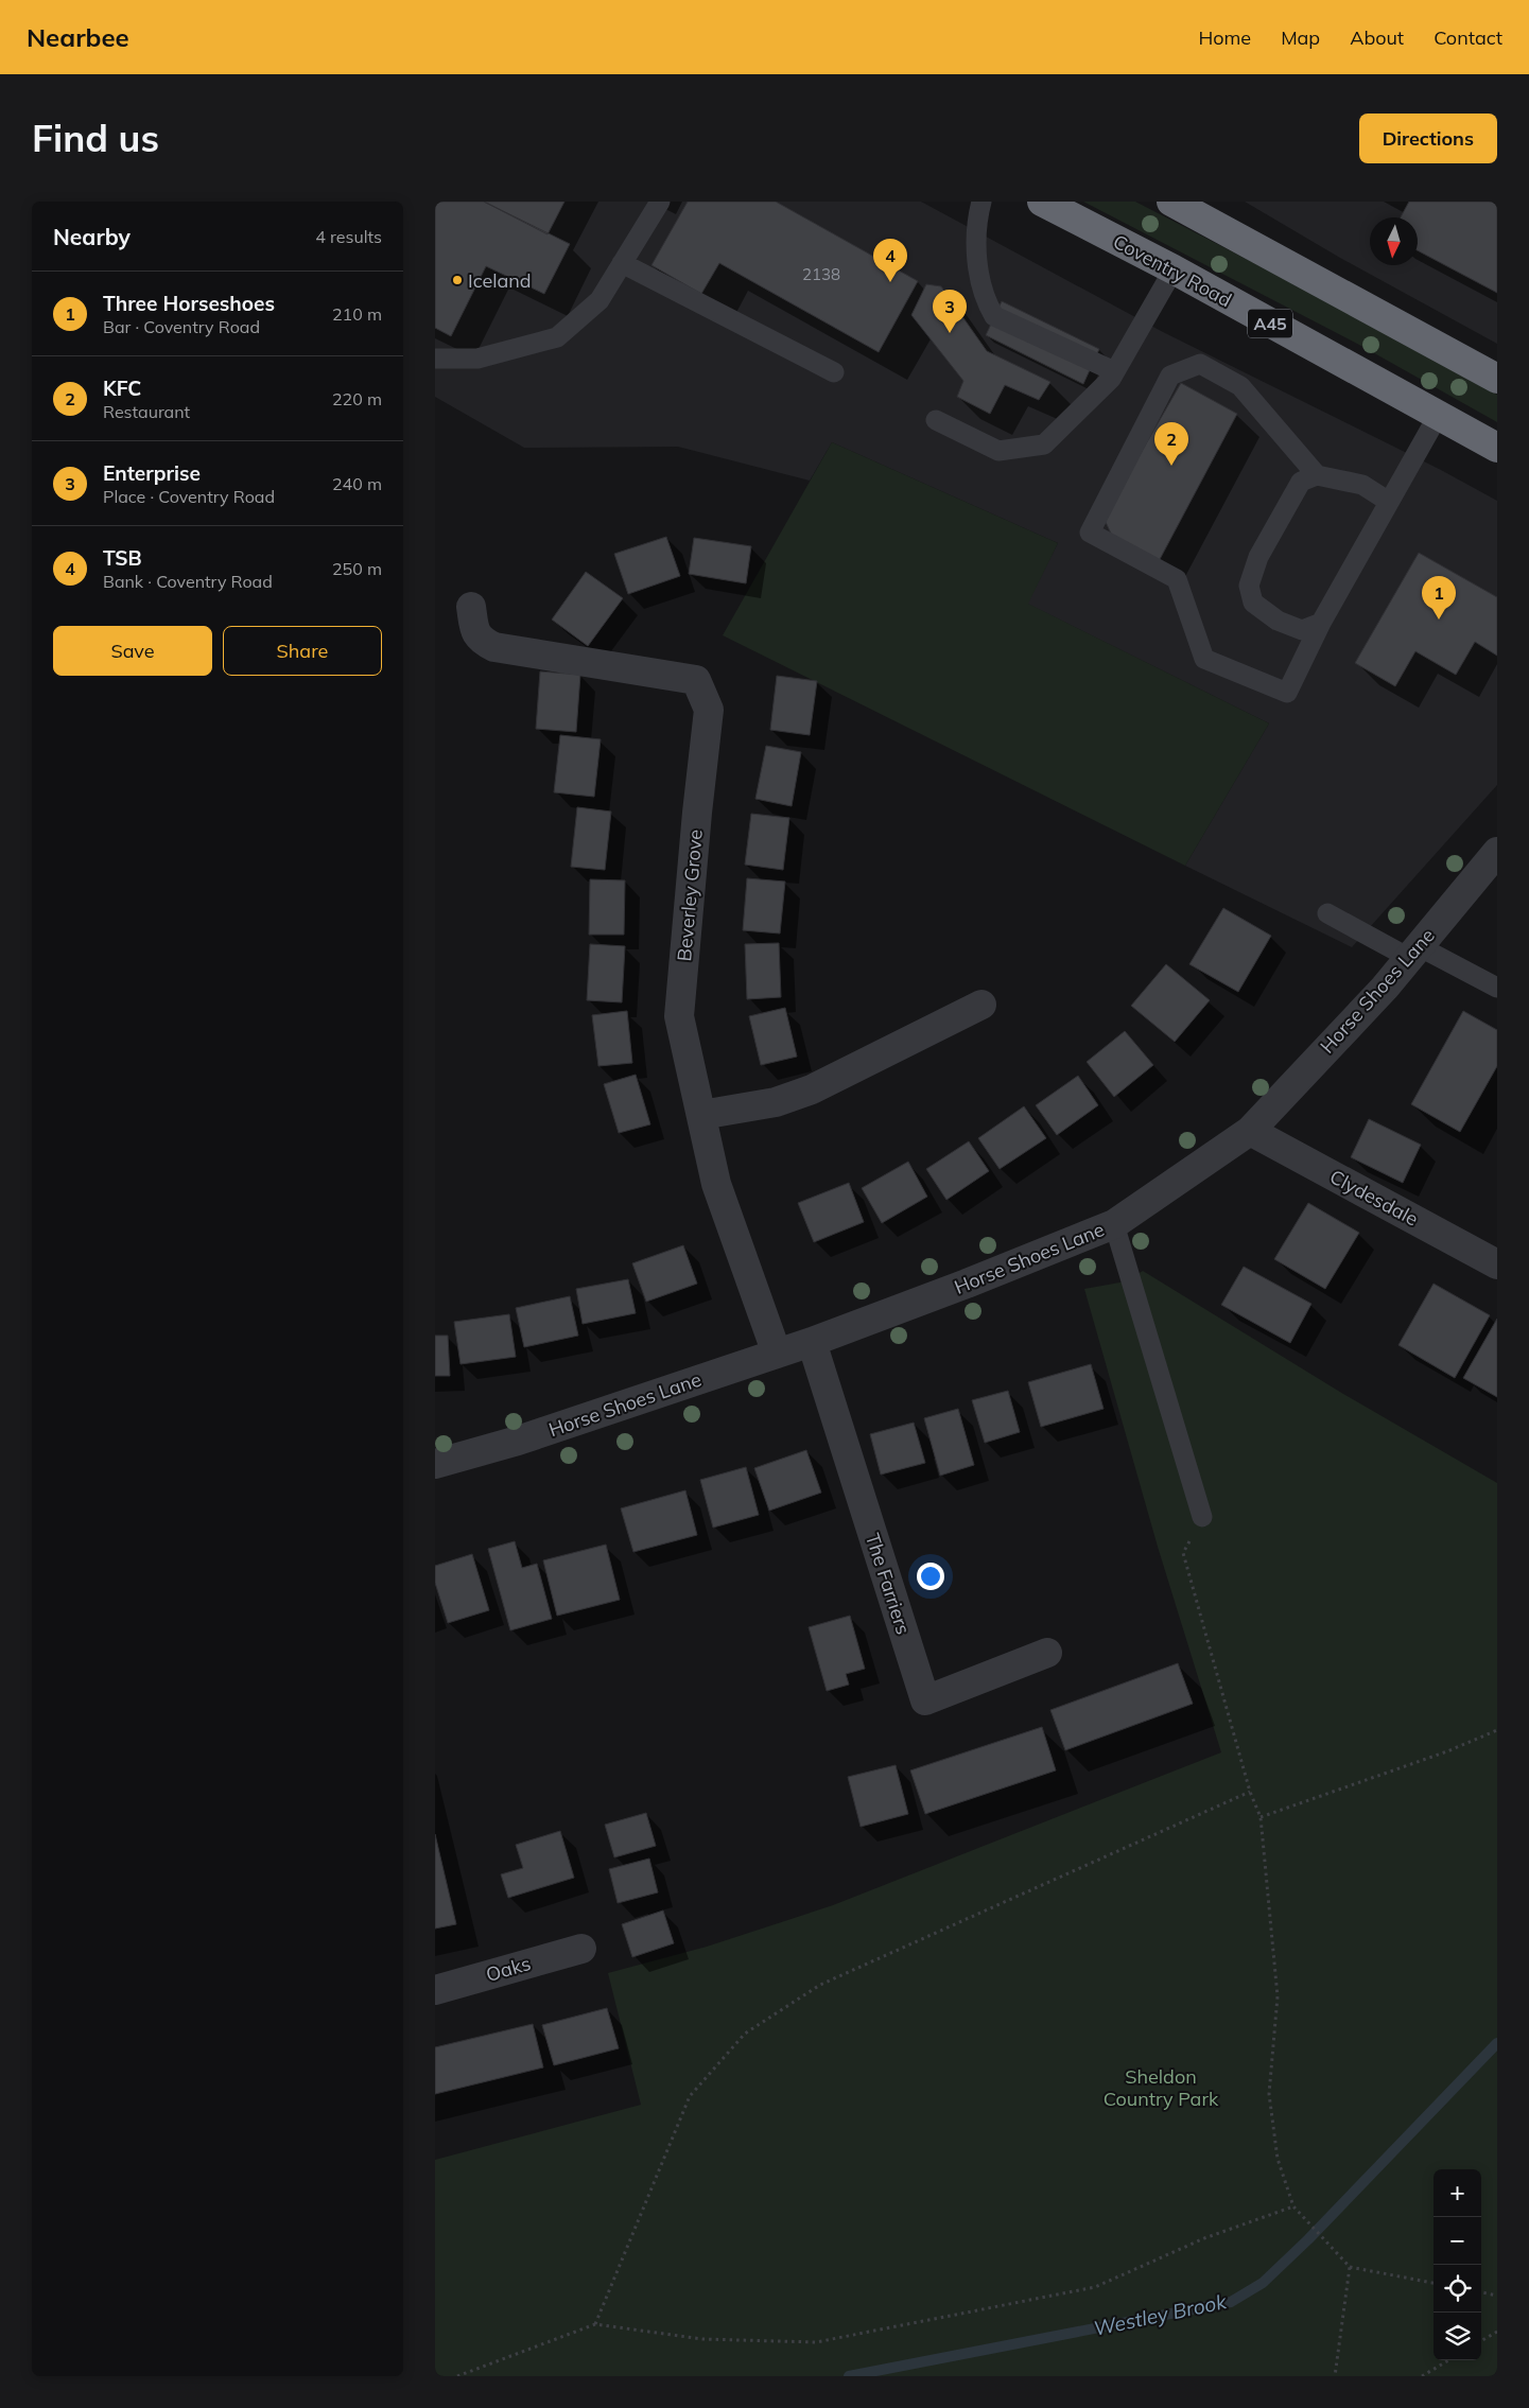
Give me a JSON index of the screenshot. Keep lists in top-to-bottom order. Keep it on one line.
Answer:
{"streets":{"highway":["Coventry Road","A45"],"street":["Beverley Grove","Horse Shoes Lane","Clydesdale","The Farriers","Oaks"]},"crossings":[["Beverley Grove","Horse Shoes Lane"],["Horse Shoes Lane","Clydesdale"],["Horse Shoes Lane","The Farriers"]],"water":["Westley Brook"],"parks":["Sheldon Country Park"],"places":["Iceland"],"house_numbers":["2138"],"north":"bottom","page":{"header":"Nearbee","nav":["Home","Map","About","Contact"],"buttons":["Directions",["Save","Share"]],"title":"Find us","heading":["Nearby","4 results"],"pins":["4","3","2","1"],"list":[{"mark":"1","name":"Three Horseshoes","note":"Bar · Coventry Road","value":"210 m"},{"mark":"2","name":"KFC","note":"Restaurant","value":"220 m"},{"mark":"3","name":"Enterprise","note":"Place · Coventry Road","value":"240 m"},{"mark":"4","name":"TSB","note":"Bank · Coventry Road","value":"250 m"}],"map_buttons":["+","−"]}}
